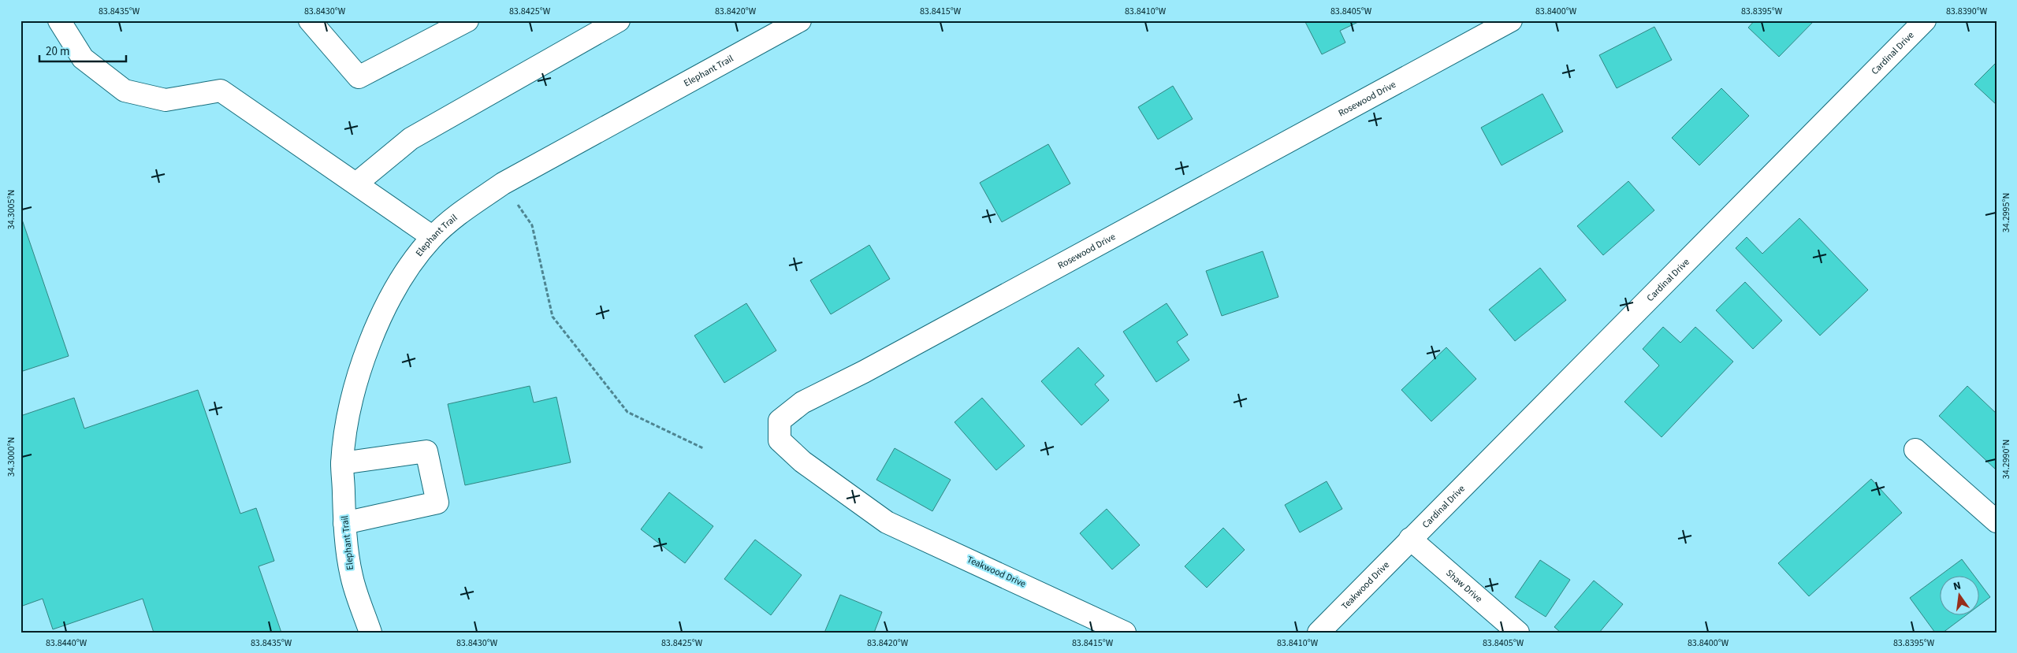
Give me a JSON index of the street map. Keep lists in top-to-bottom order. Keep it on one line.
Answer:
{"streets":{"street":["Cardinal Drive","Elephant Trail","Rosewood Drive","Teakwood Drive","Shaw Drive"]},"crossings":[["Cardinal Drive","Teakwood Drive"],["Cardinal Drive","Shaw Drive"],["Rosewood Drive","Teakwood Drive"],["Teakwood Drive","Shaw Drive"]],"scale_bar":"20 m","north":"top","coordinates":["83.8435°W","83.8430°W","83.8425°W","83.8420°W","83.8415°W","83.8410°W","83.8405°W","83.8400°W","83.8395°W","83.8390°W","34.3005°N","34.2995°N","34.3000°N","34.2990°N","83.8440°W"]}
